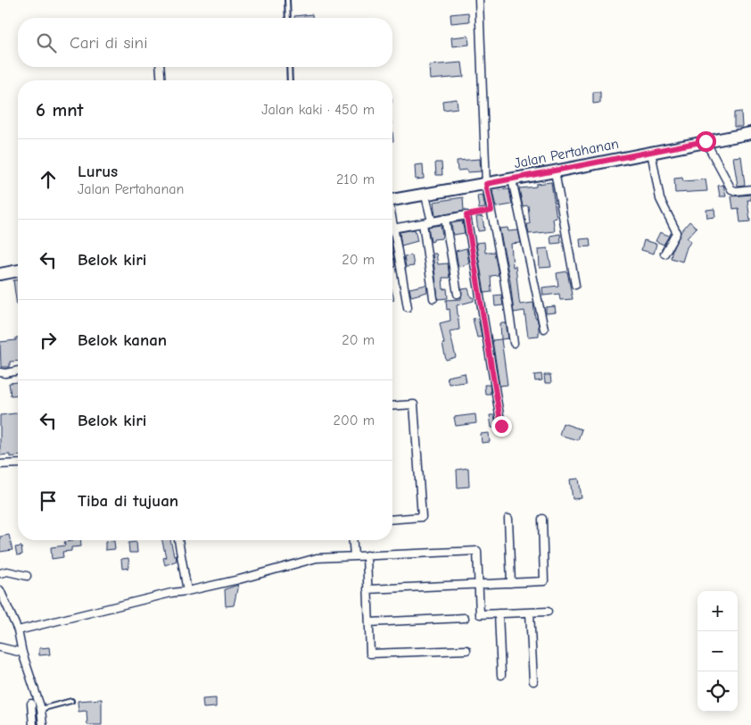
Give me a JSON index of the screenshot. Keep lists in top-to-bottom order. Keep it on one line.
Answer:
{"streets":{"main road":["Jalan Pertahanan"]},"page":{"search":"Cari di sini","heading":["6 mnt","Jalan kaki · 450 m"],"list":[["Lurus","Jalan Pertahanan","210 m"],["Belok kiri","20 m"],["Belok kanan","20 m"],["Belok kiri","200 m"],"Tiba di tujuan"],"map_buttons":["+","−"]}}
